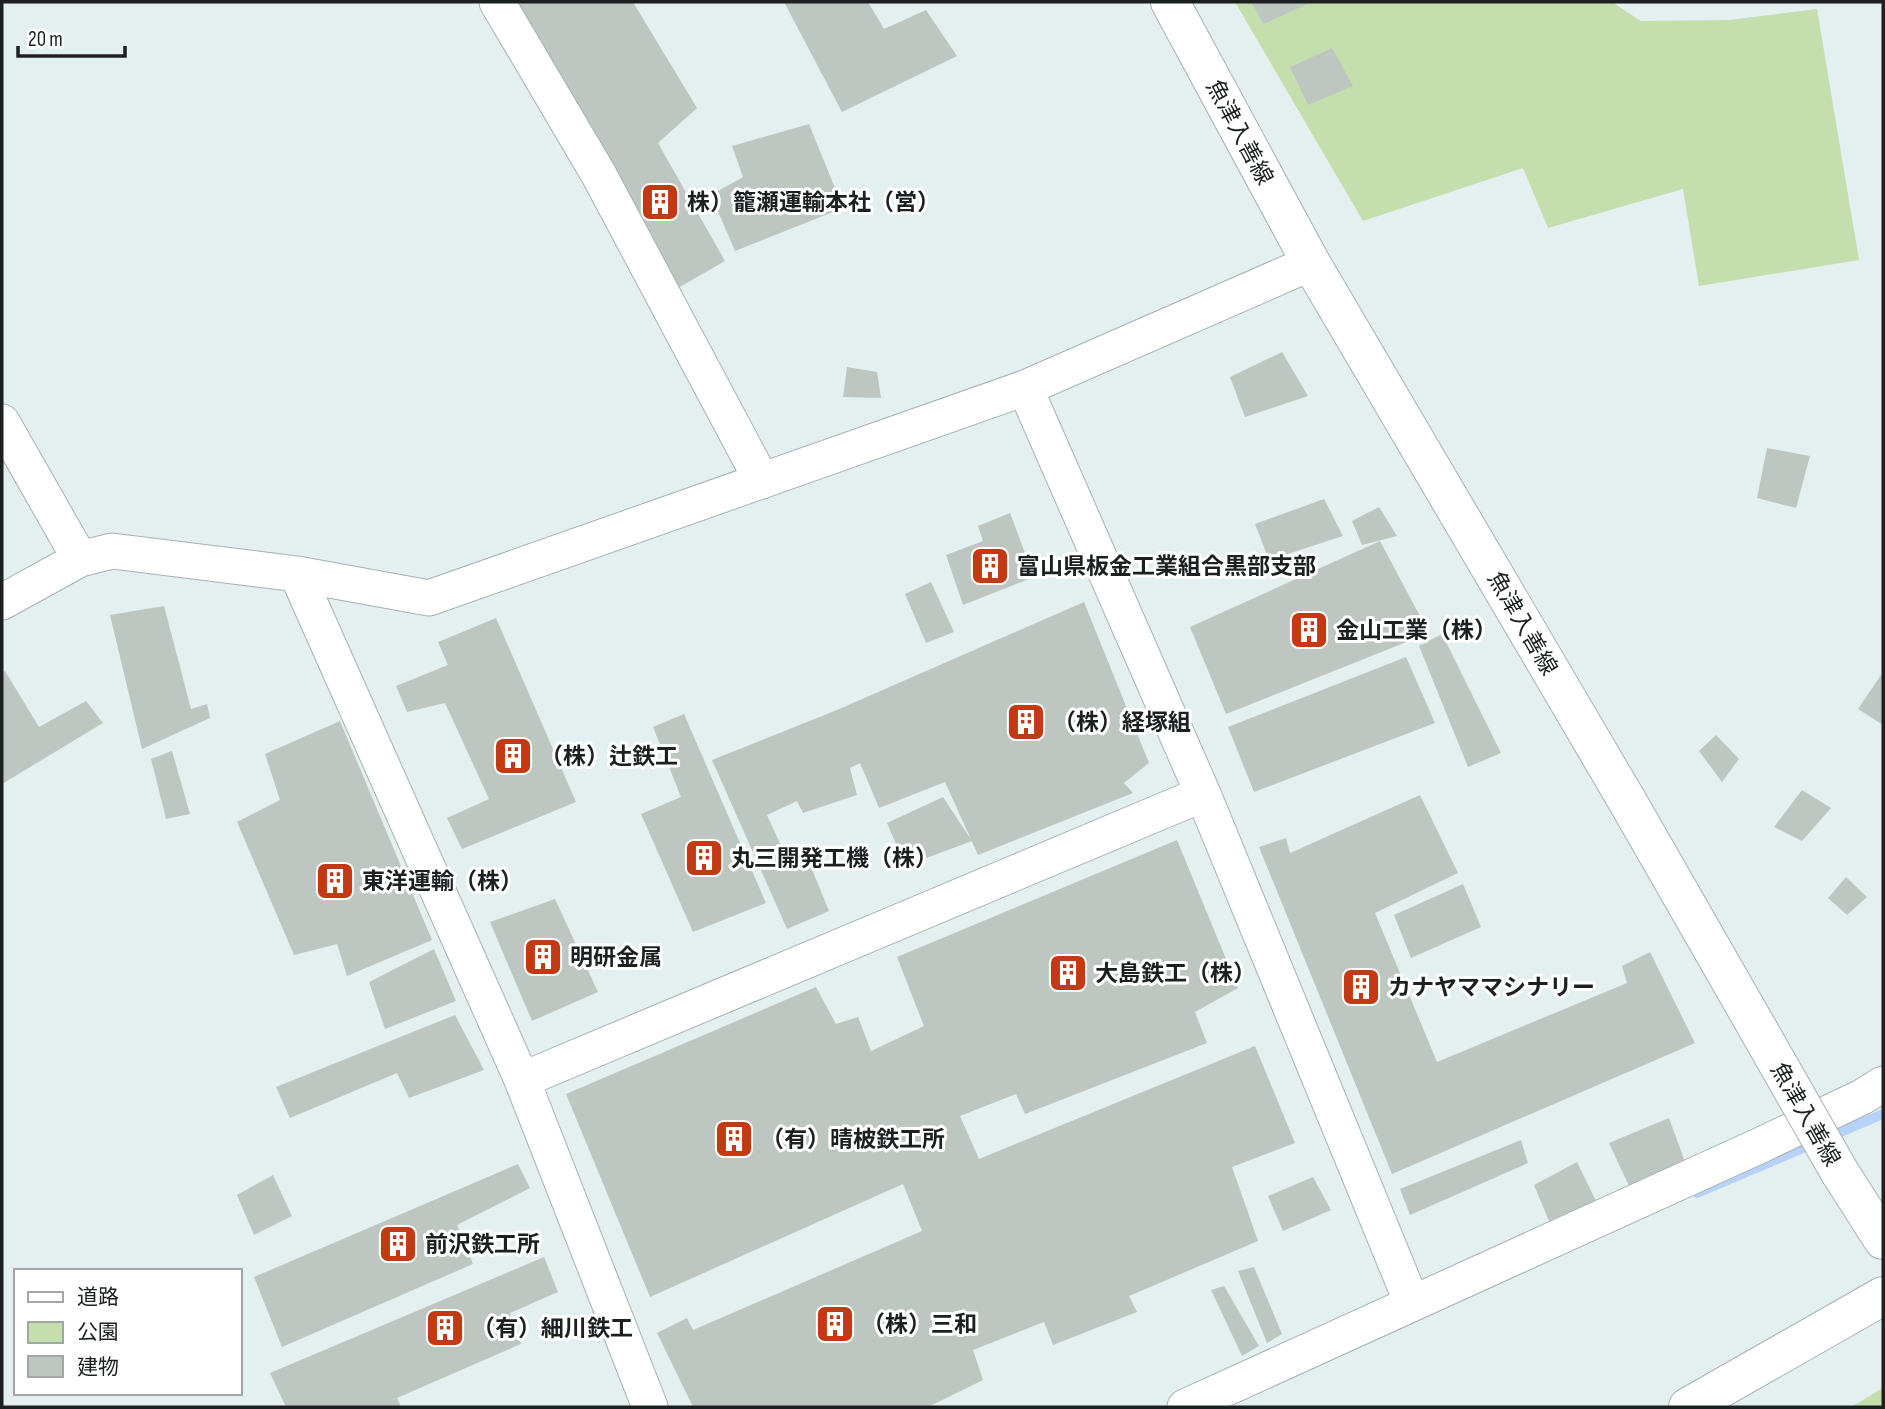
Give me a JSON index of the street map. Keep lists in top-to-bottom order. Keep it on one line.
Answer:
{"streets":{"main road":["魚津入善線"]},"places":{"building":["株）籠瀬運輸本社（営）","富山県板金工業組合黒部支部","金山工業（株）","（株）経塚組","（株）辻鉄工","丸三開発工機（株）","東洋運輸（株）","明研金属","大島鉄工（株）","カナヤママシナリー","（有）晴柀鉄工所","前沢鉄工所","（株）三和","（有）細川鉄工"]},"legend":["道路","公園","建物"],"scale_bar":"20 m"}
